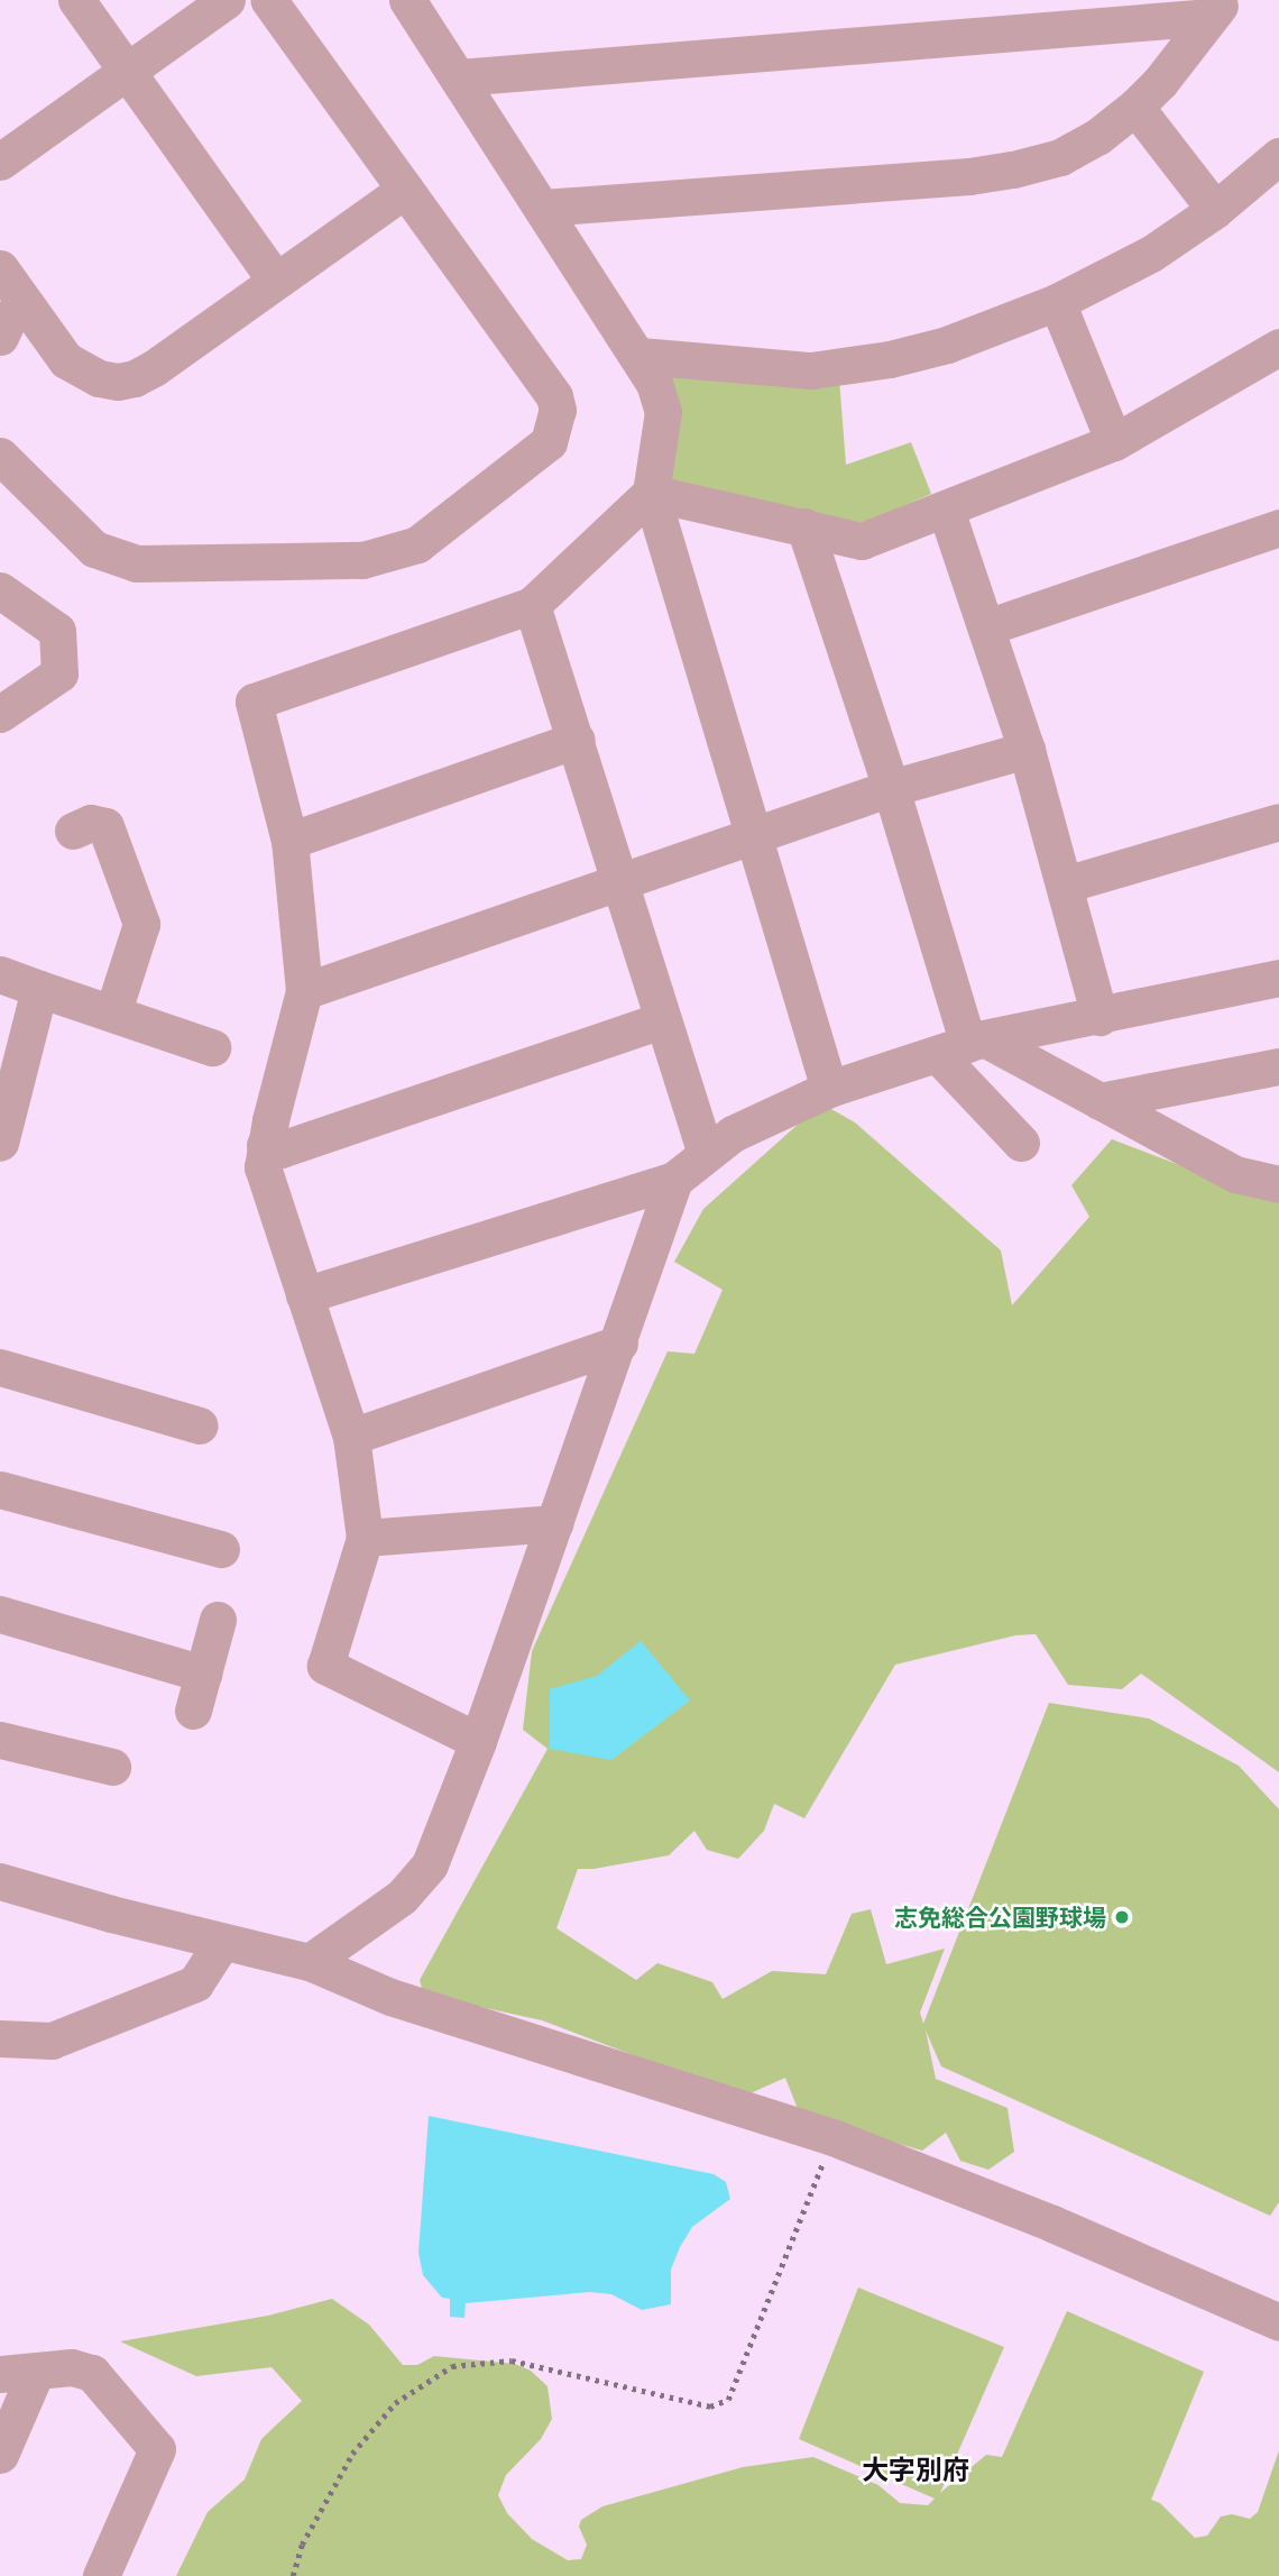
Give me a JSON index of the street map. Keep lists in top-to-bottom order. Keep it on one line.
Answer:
{"districts":["大字別府"],"places":["志免総合公園野球場"]}
